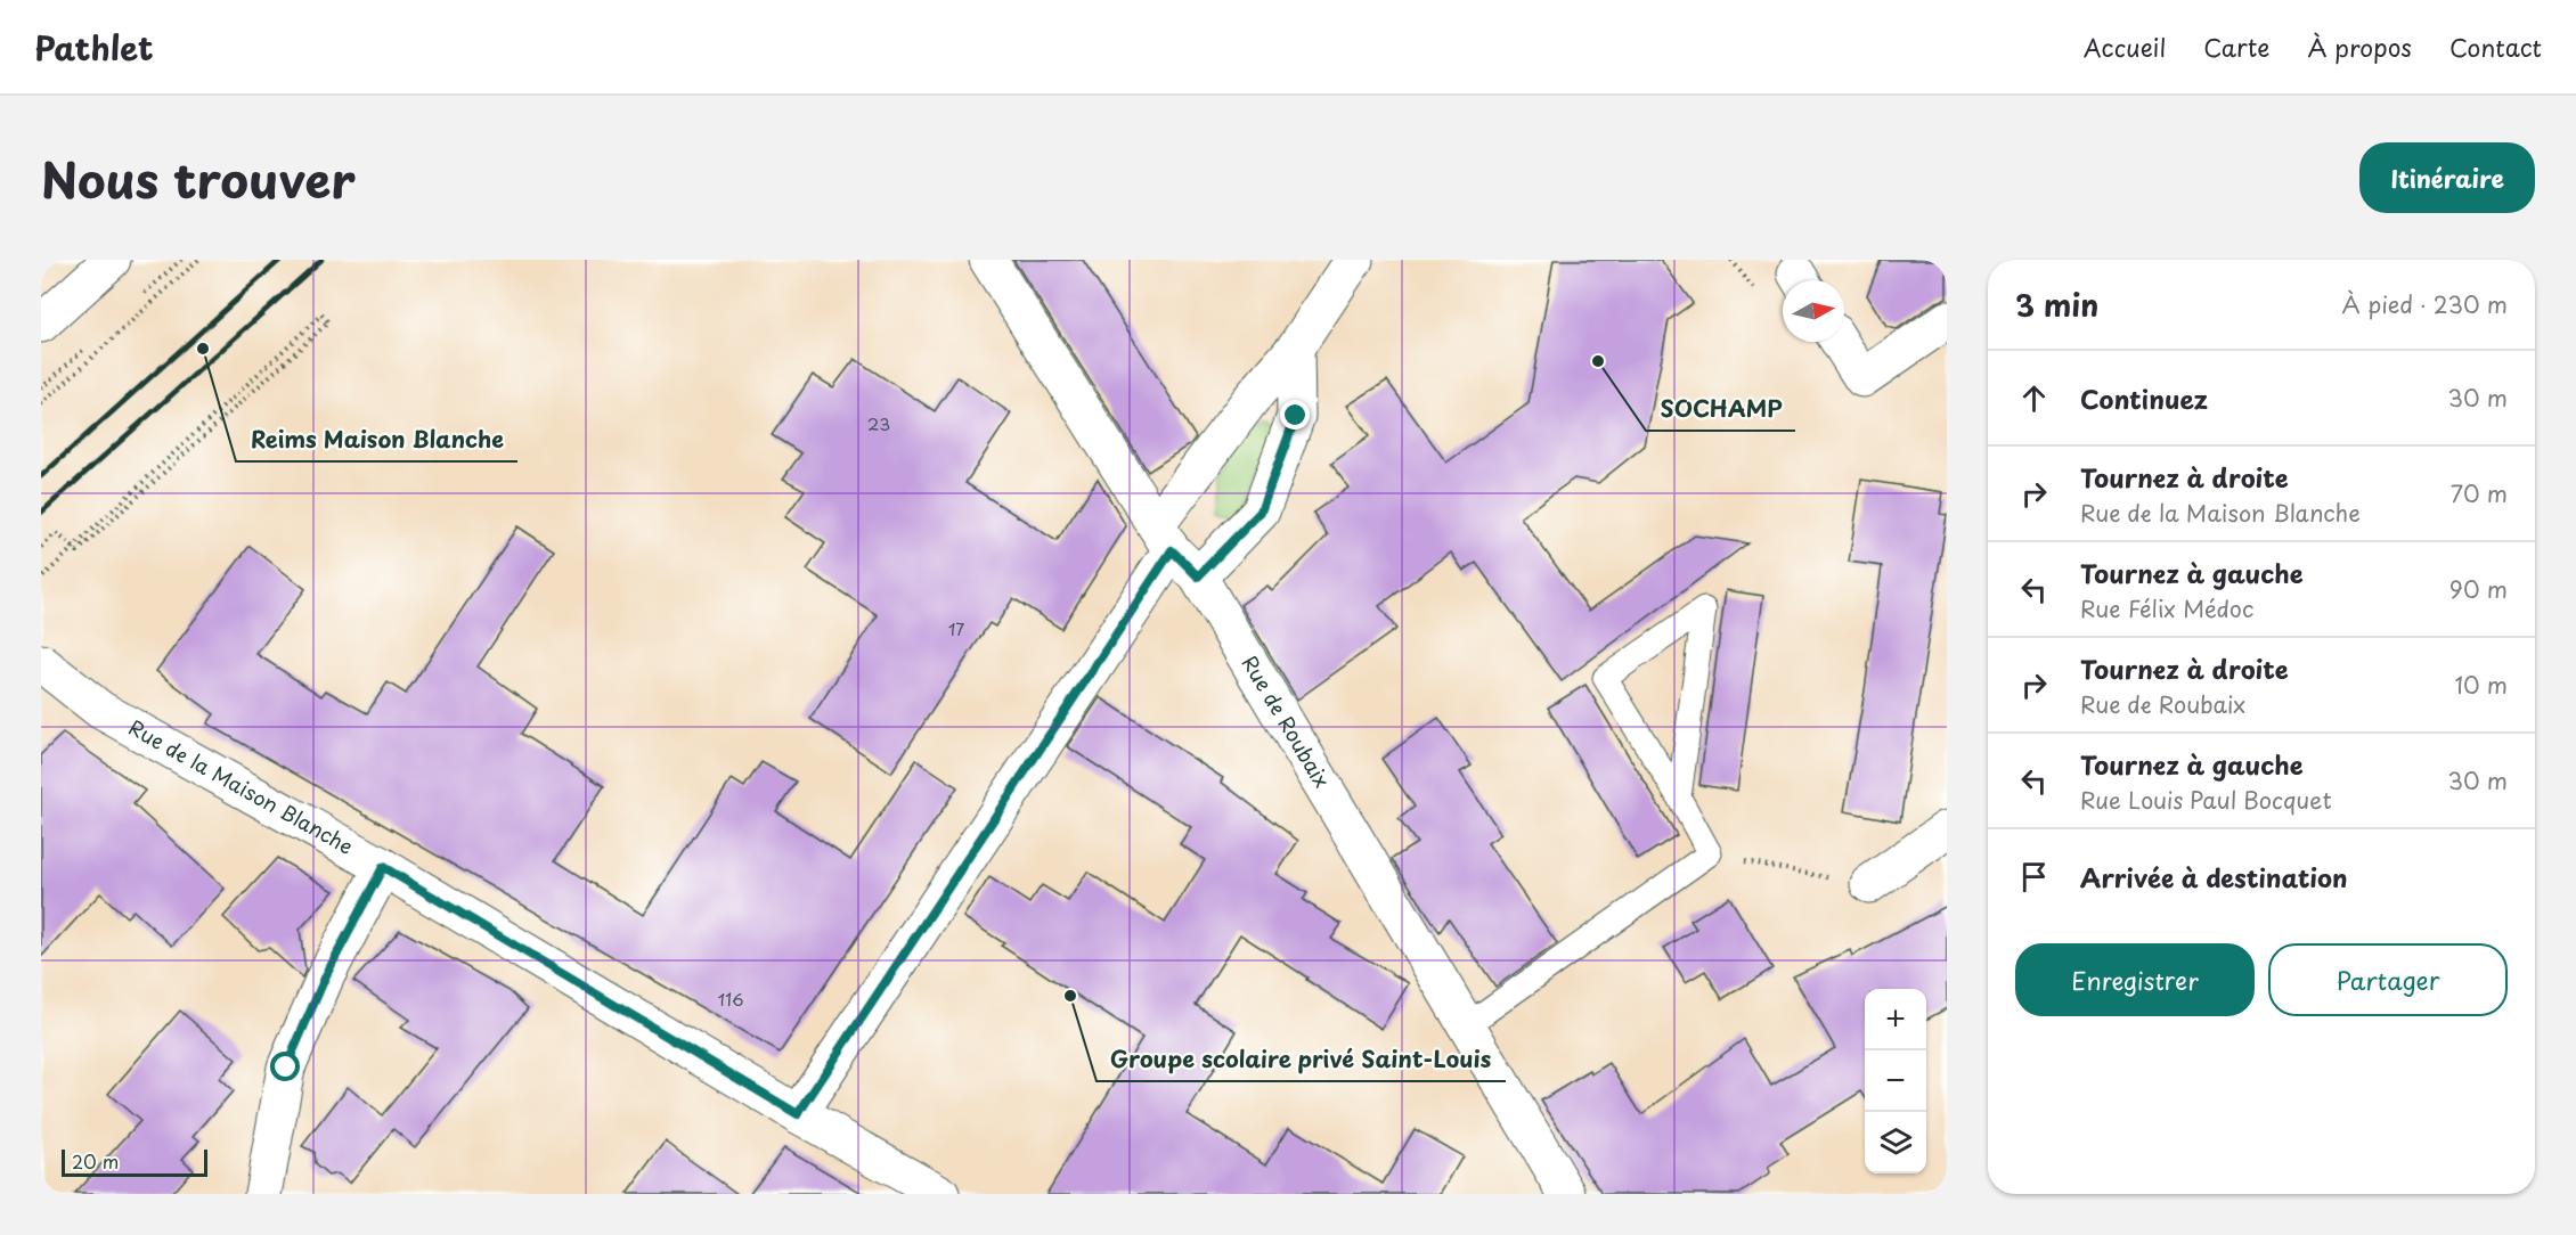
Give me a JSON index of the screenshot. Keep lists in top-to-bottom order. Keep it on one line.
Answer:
{"streets":{"street":["Rue de Roubaix","Rue de la Maison Blanche"]},"places":["Reims Maison Blanche","SOCHAMP","Groupe scolaire privé Saint-Louis"],"house_numbers":["23","17","116"],"scale_bar":"20 m","north":"right","page":{"header":"Pathlet","nav":["Accueil","Carte","À propos","Contact"],"title":"Nous trouver","buttons":["Itinéraire",["Enregistrer","Partager"]],"heading":["3 min","À pied · 230 m"],"list":[["Continuez","30 m"],["Tournez à droite","Rue de la Maison Blanche","70 m"],["Tournez à gauche","Rue Félix Médoc","90 m"],["Tournez à droite","Rue de Roubaix","10 m"],["Tournez à gauche","Rue Louis Paul Bocquet","30 m"],"Arrivée à destination"],"map_buttons":["+","−"],"scale":"20 m"}}
